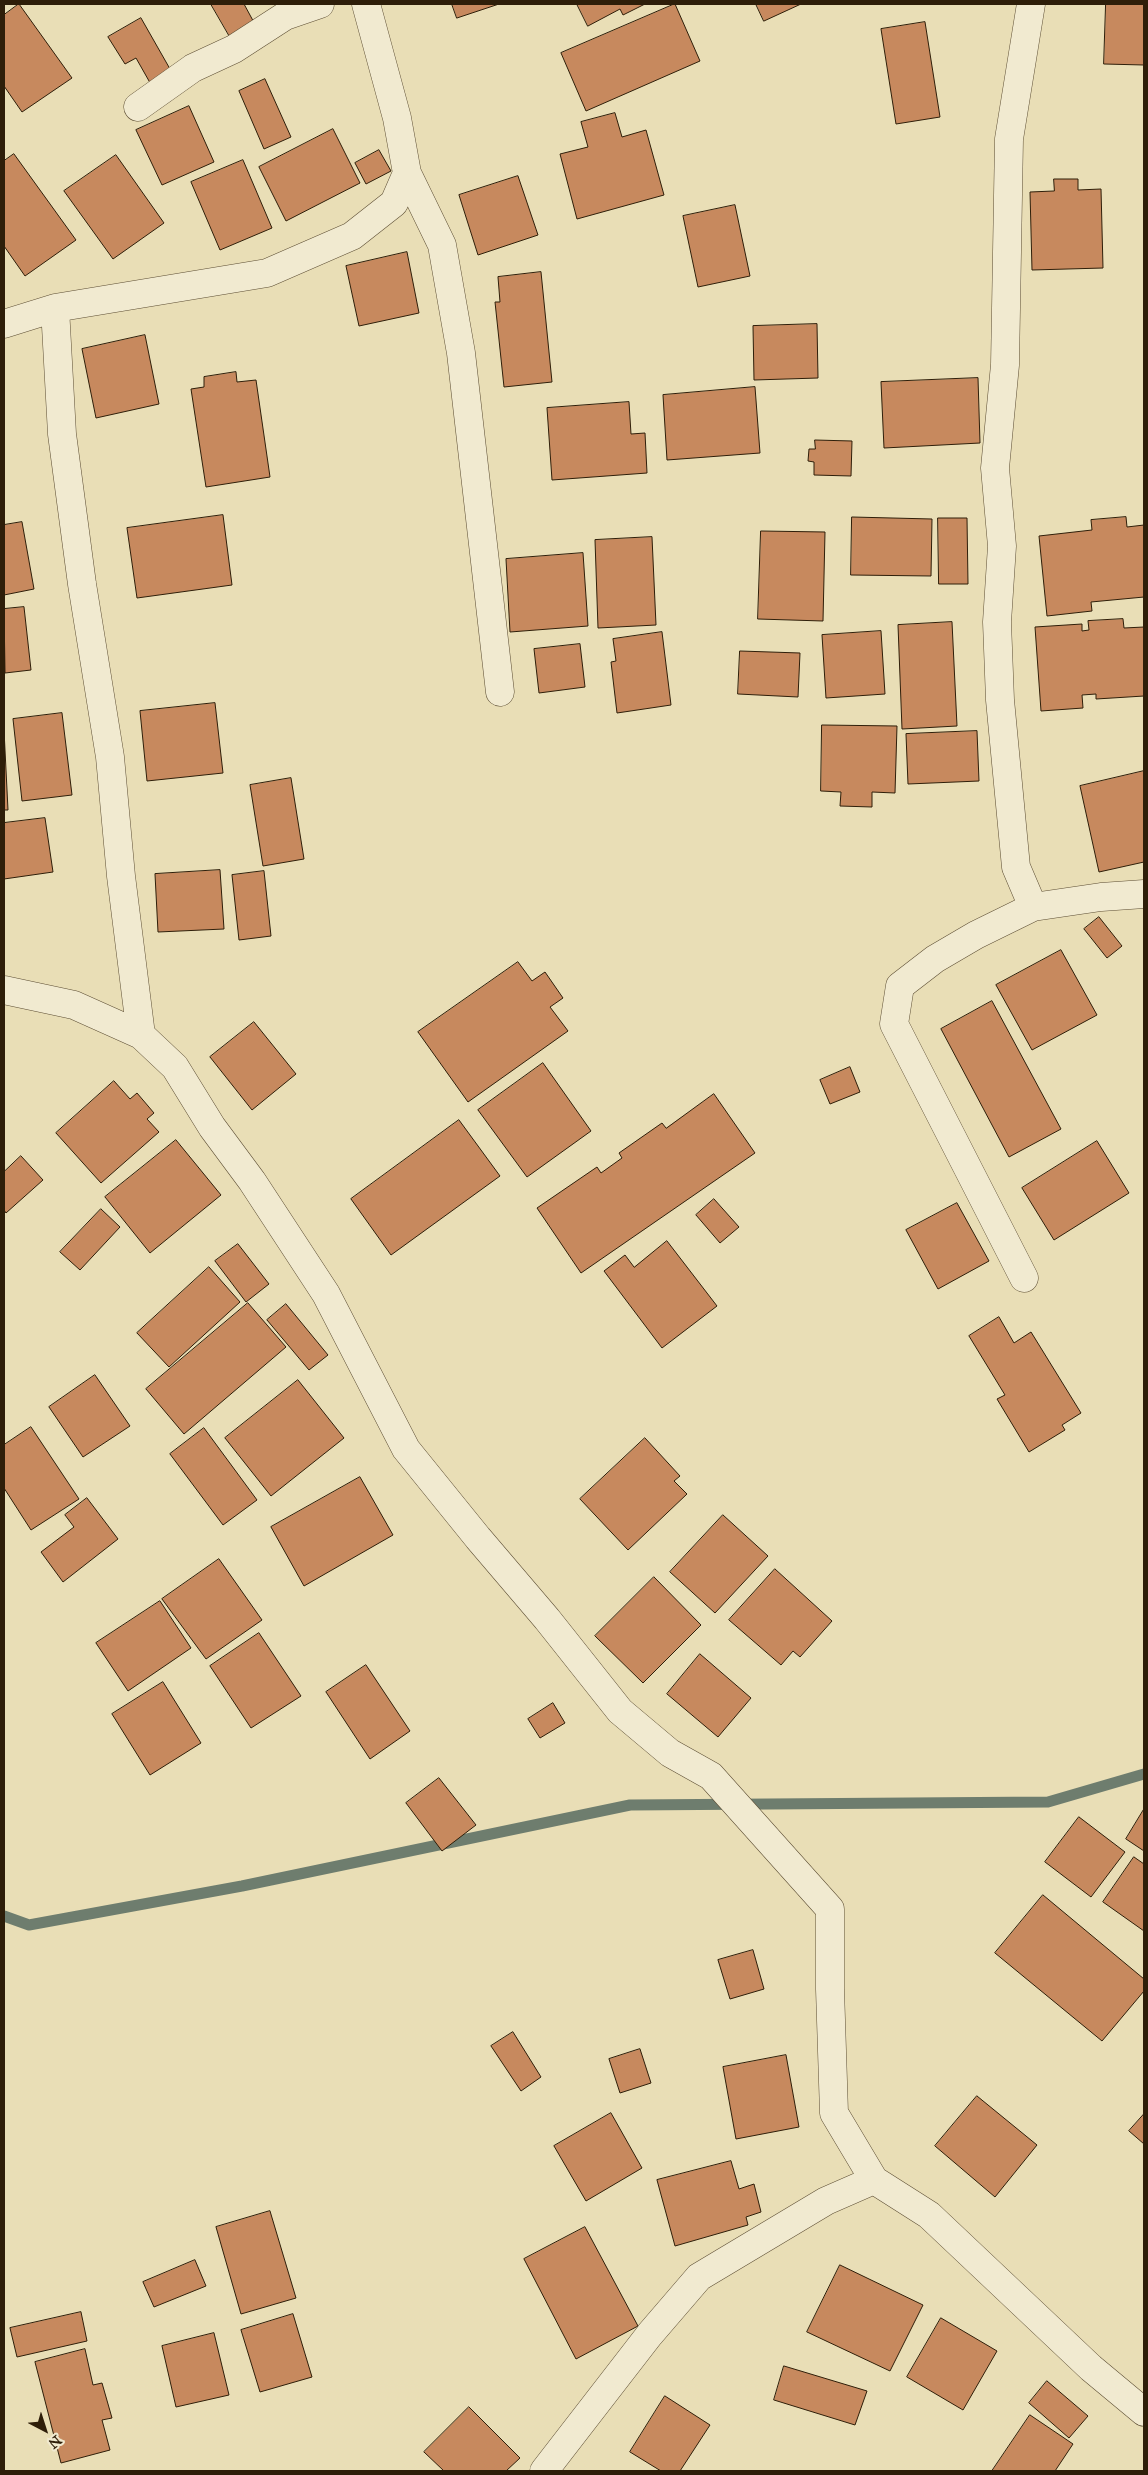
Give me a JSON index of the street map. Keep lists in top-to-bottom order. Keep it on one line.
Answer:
{"north":"bottom right"}
